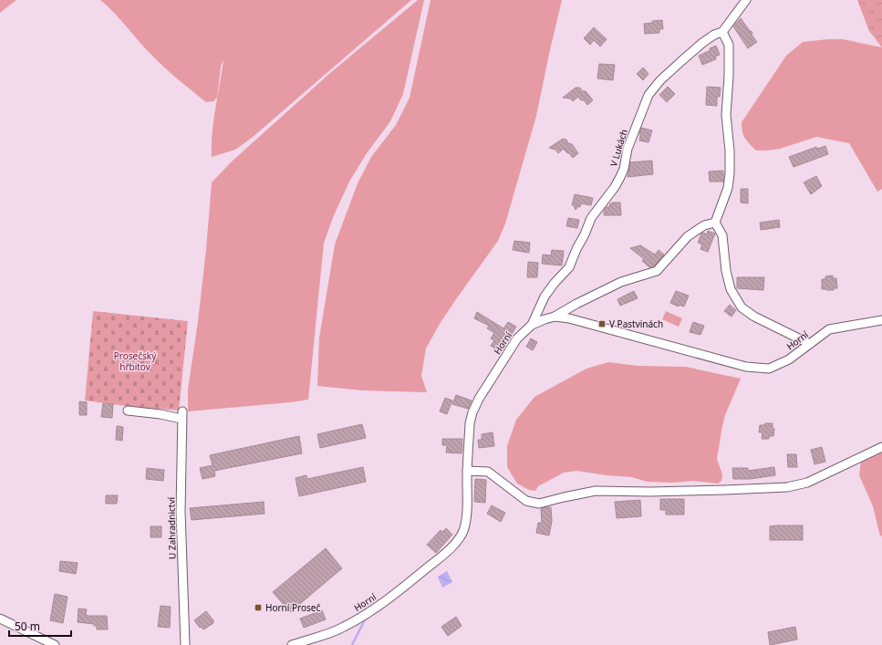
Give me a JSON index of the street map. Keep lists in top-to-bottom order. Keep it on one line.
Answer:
{"streets":{"street":["V Lukách","Horní","U Zahradnictví"]},"crossings":[["V Lukách","Horní"]],"parks":["Prosečský hřbitov"],"places":{"transit":["V Pastvinách","Horní Proseč"]},"scale_bar":"50 m"}
